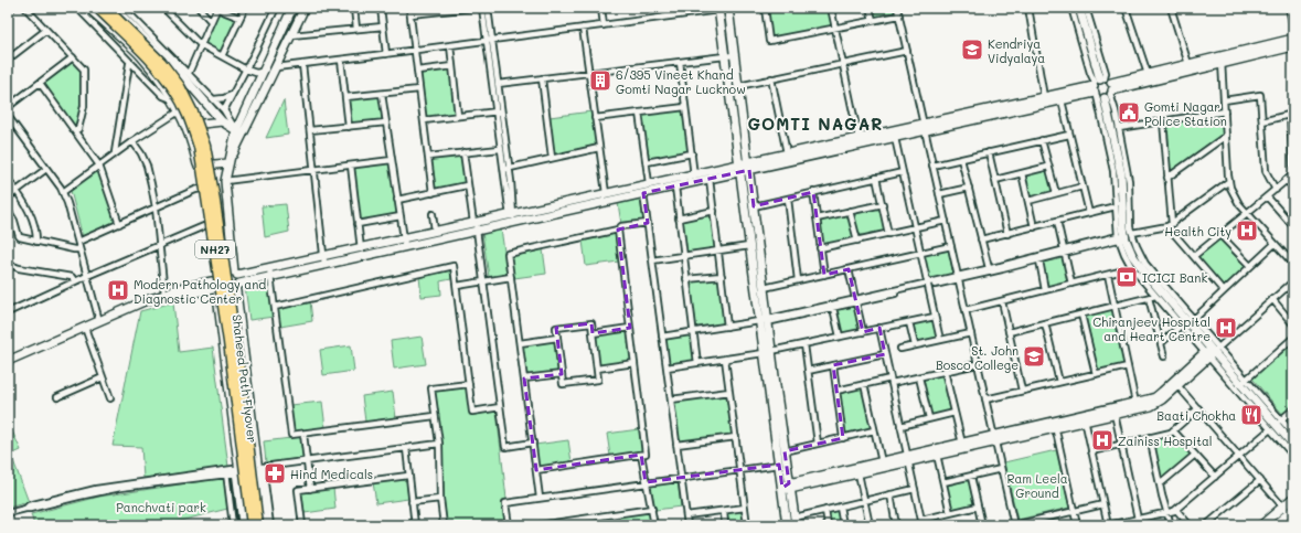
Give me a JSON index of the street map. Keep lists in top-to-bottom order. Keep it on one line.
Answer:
{"streets":{"highway":["NH27","Shaheed Path Flyover"]},"districts":["GOMTI NAGAR"],"parks":["Ram Leela Ground","Panchvati park"],"places":{"school or university":["Kendriya Vidyalaya","St. John Bosco College"],"building":["6/395 Vineet Khand Gomti Nagar Lucknow"],"public building":["Gomti Nagar Police Station"],"hospital":["Health City","Modern Pathology and Diagnostic Center","Chiranjeev Hospital and Heart Centre","Zainiss Hospital"],"bank":["ICICI Bank"],"restaurant":["Baati Chokha"],"pharmacy":["Hind Medicals"]}}
